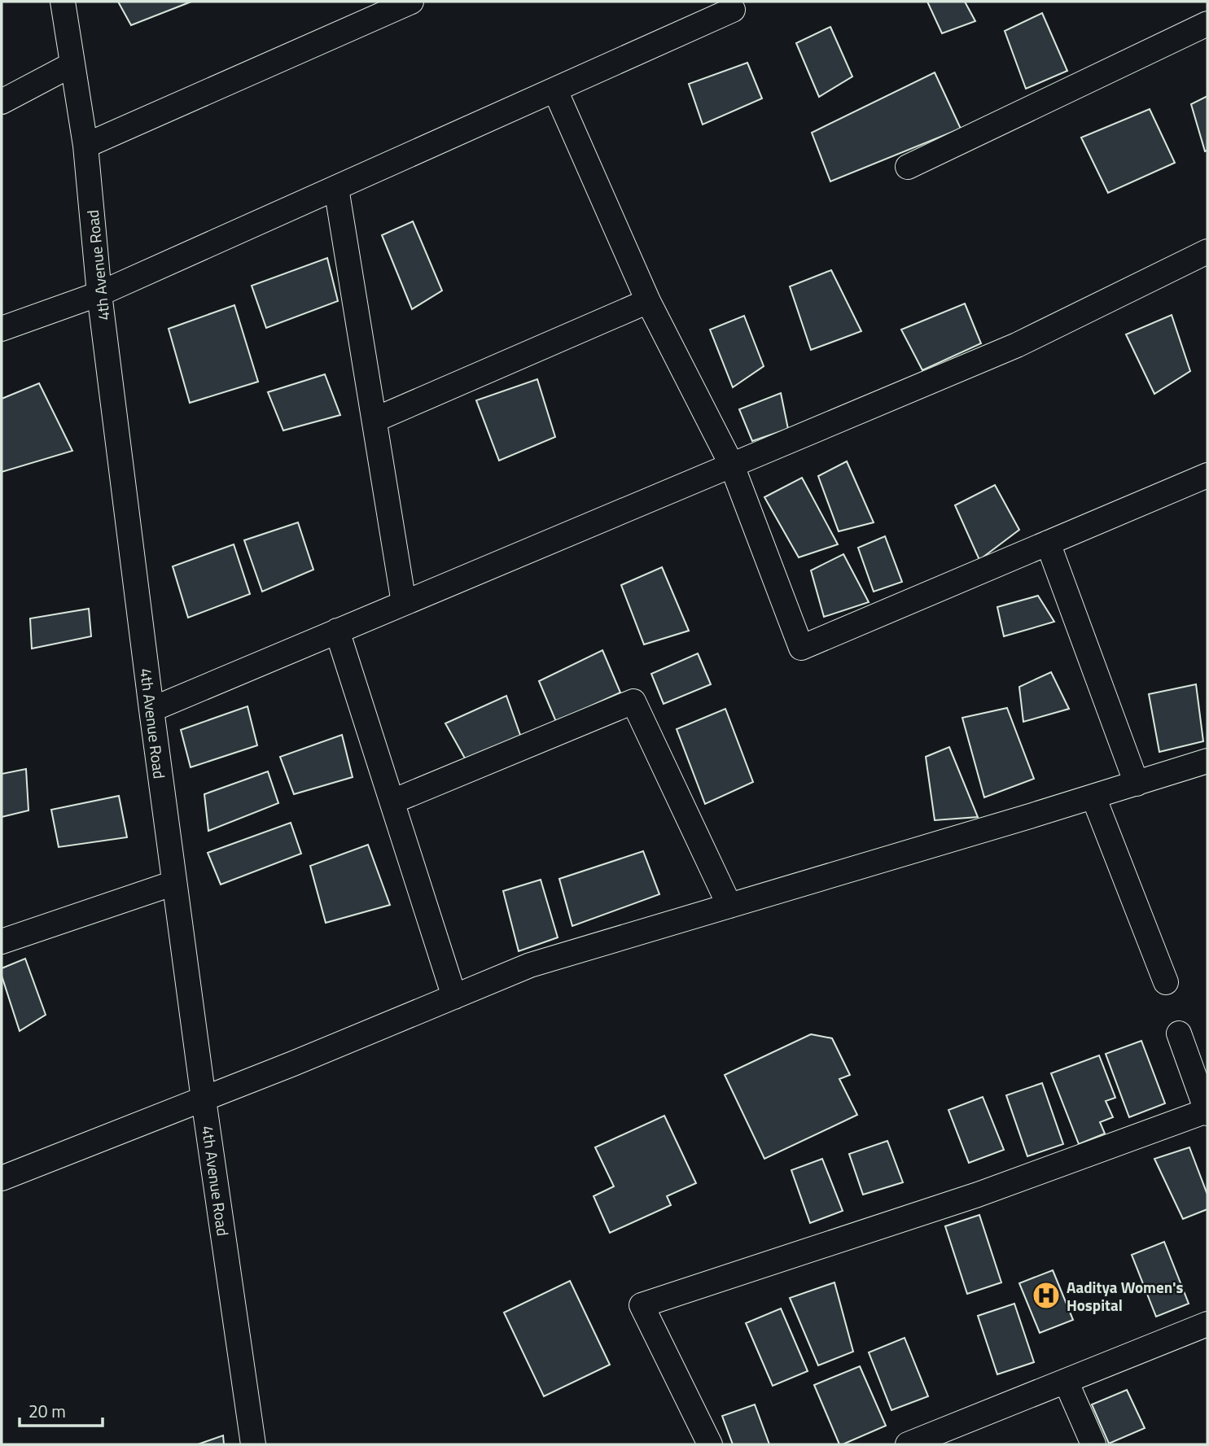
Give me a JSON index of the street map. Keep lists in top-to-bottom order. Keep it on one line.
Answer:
{"streets":{"street":["4th Avenue Road"]},"places":{"hospital":["Aaditya Women's Hospital"]},"scale_bar":"20 m"}
